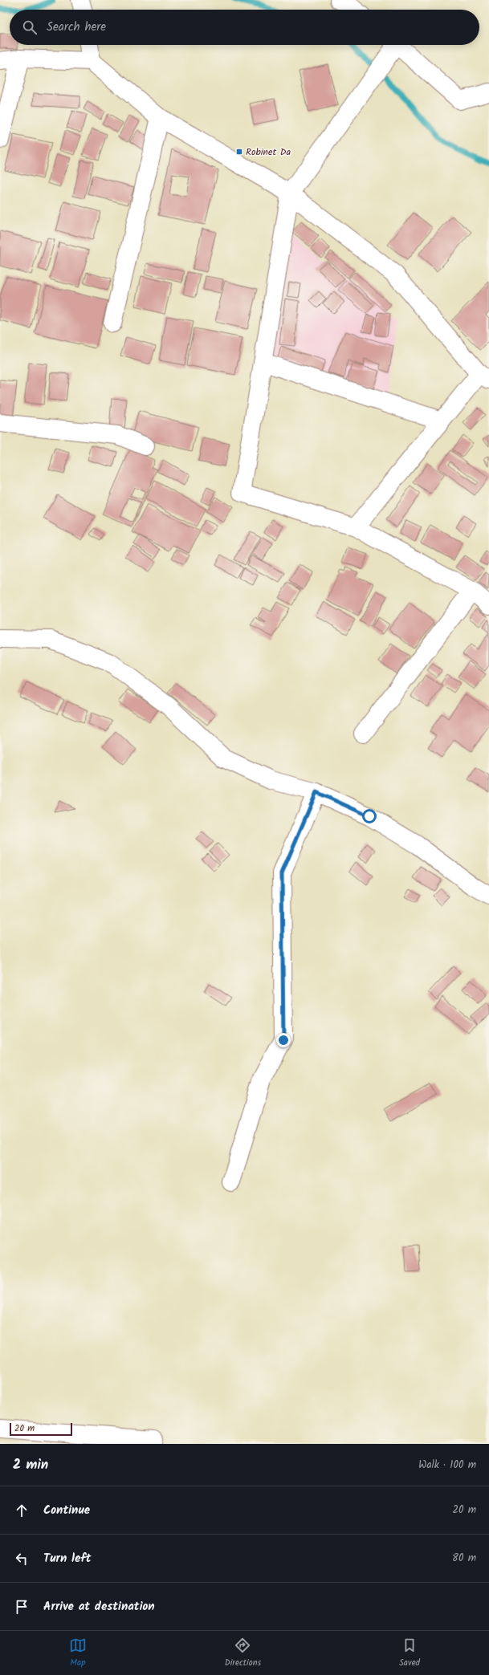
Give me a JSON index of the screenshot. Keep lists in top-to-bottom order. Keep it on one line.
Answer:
{"places":{"transit":["Robinet Da"]},"scale_bar":"20 m","page":{"search":"Search here","scale":"20 m","heading":["2 min","Walk · 100 m"],"list":[["Continue","20 m"],["Turn left","80 m"],"Arrive at destination"],"nav":["Map","Directions","Saved"]}}
